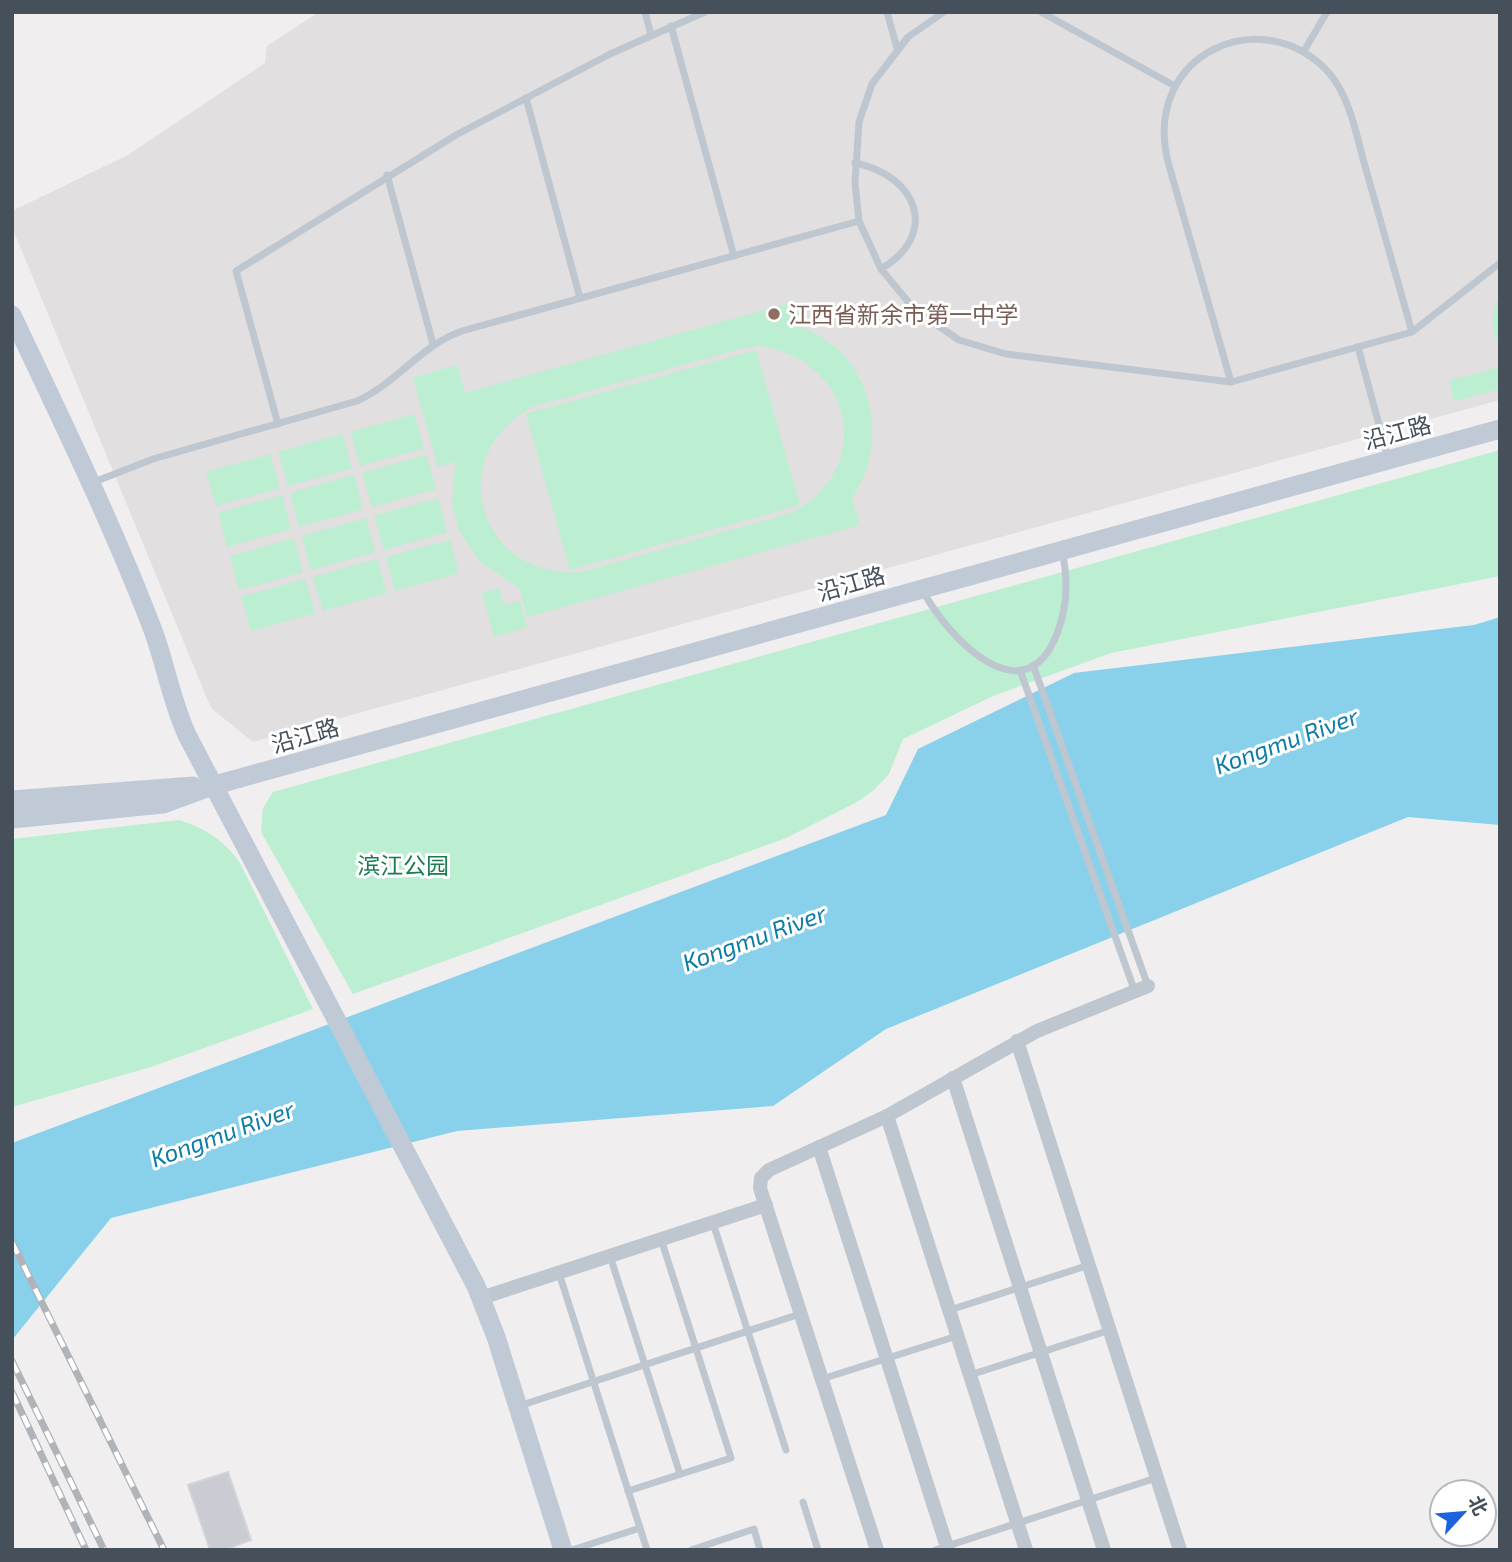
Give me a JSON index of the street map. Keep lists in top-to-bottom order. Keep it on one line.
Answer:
{"streets":{"street":["沿江路"]},"water":["Kongmu River"],"parks":["滨江公园"],"places":["江西省新余市第一中学"],"north":"top right"}
